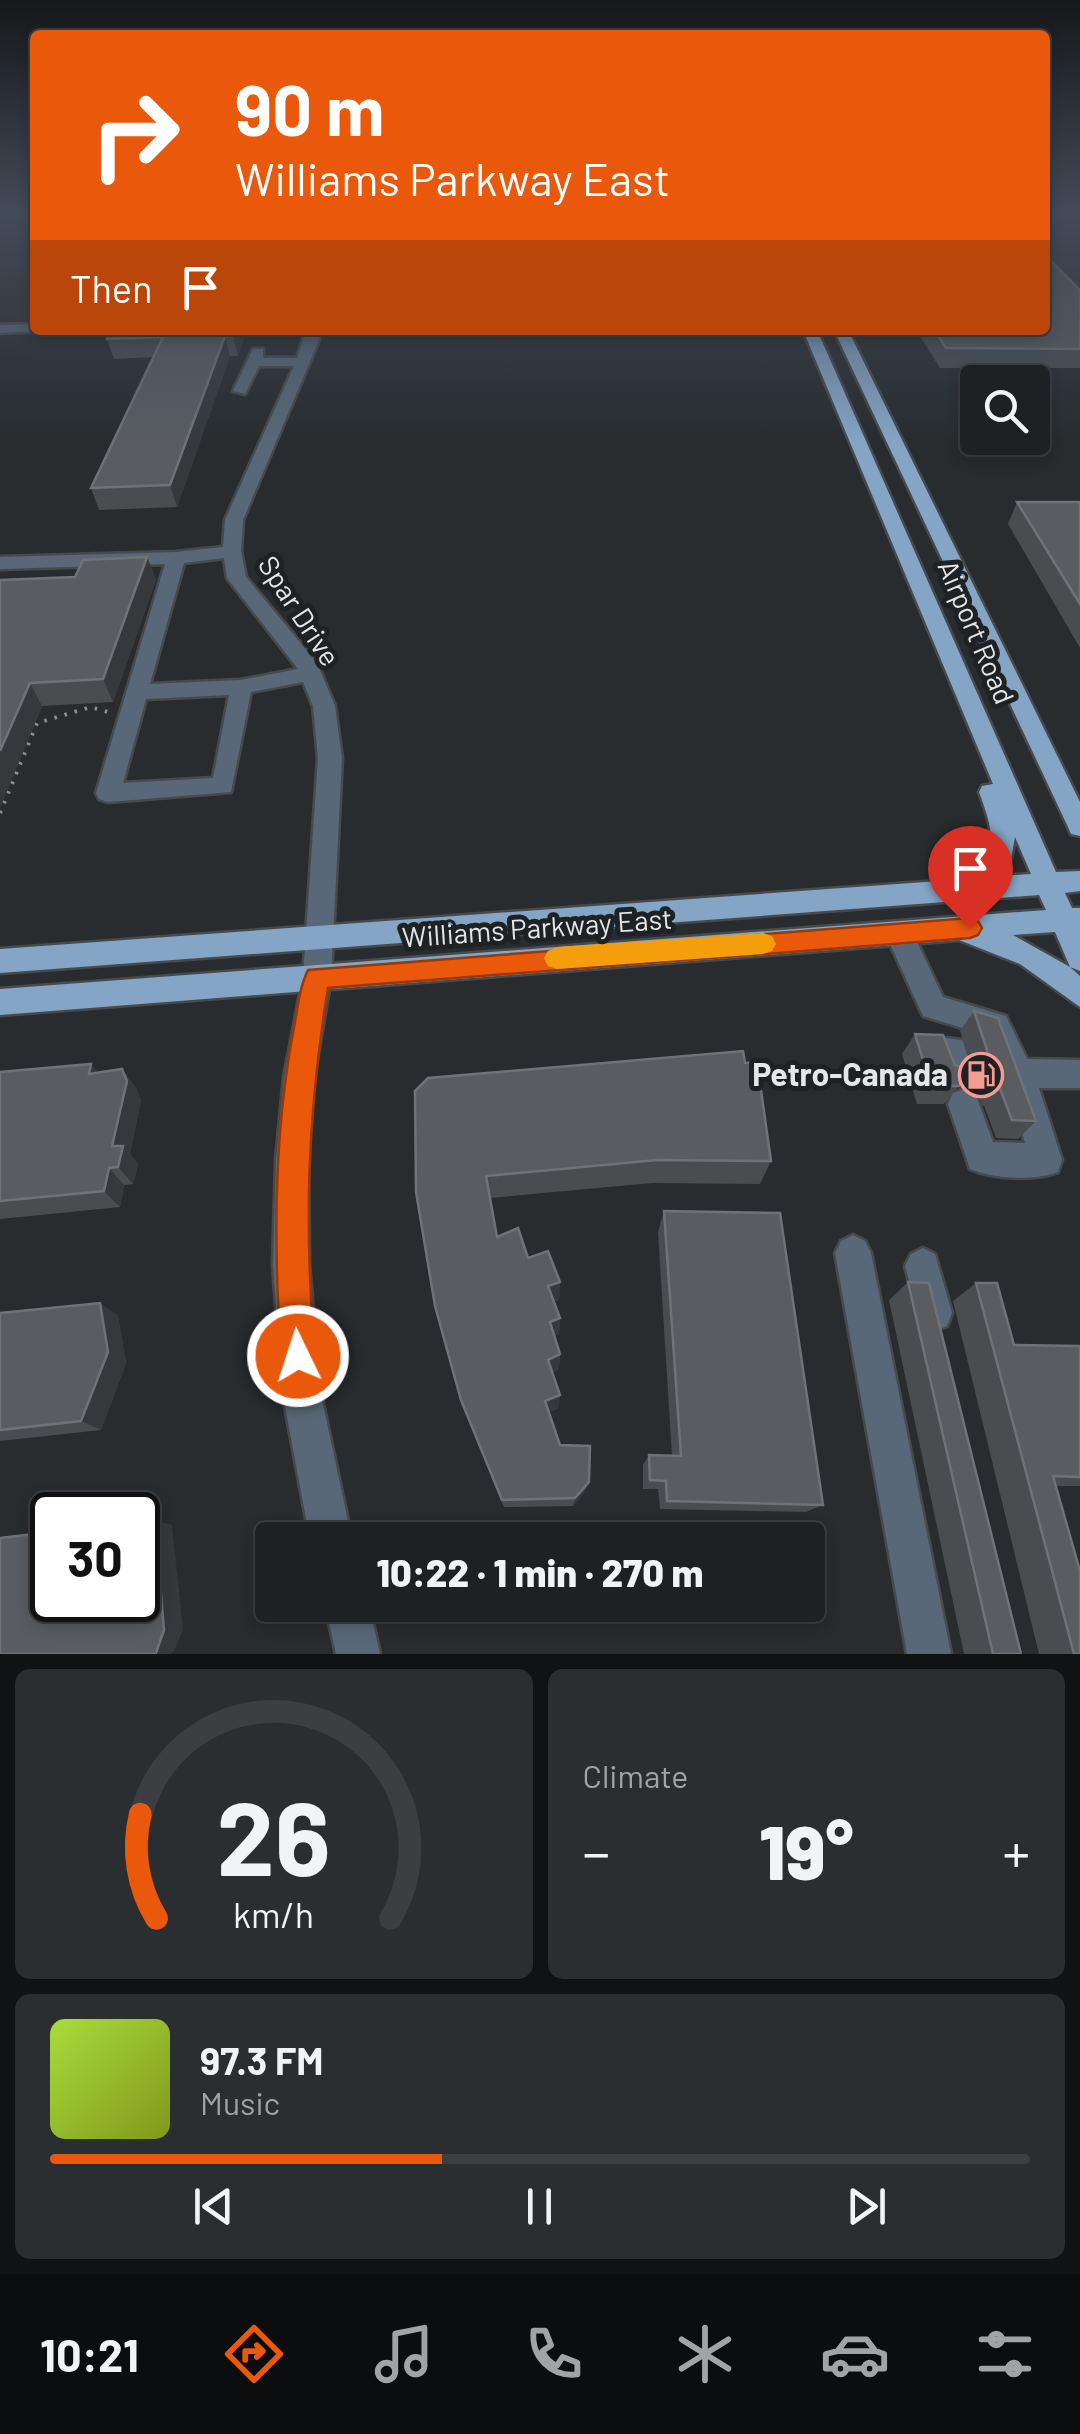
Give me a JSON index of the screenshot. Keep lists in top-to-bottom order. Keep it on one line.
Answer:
{"streets":{"main road":["Airport Road","Williams Parkway East"],"street":["Spar Drive"]},"crossings":[["Spar Drive","Williams Parkway East"],["Airport Road","Williams Parkway East"]],"places":{"fuel station":["Petro-Canada"]},"page":{"turn":["90 m","Williams Parkway East"],"then":"Then","limit":"30","trip":"10:22 · 1 min · 270 m","tile":"Climate","heat":["−","19°","+"],"song":["97.3 FM","Music"],"tabs":"10:21","gauge":["26","km/h"]}}
